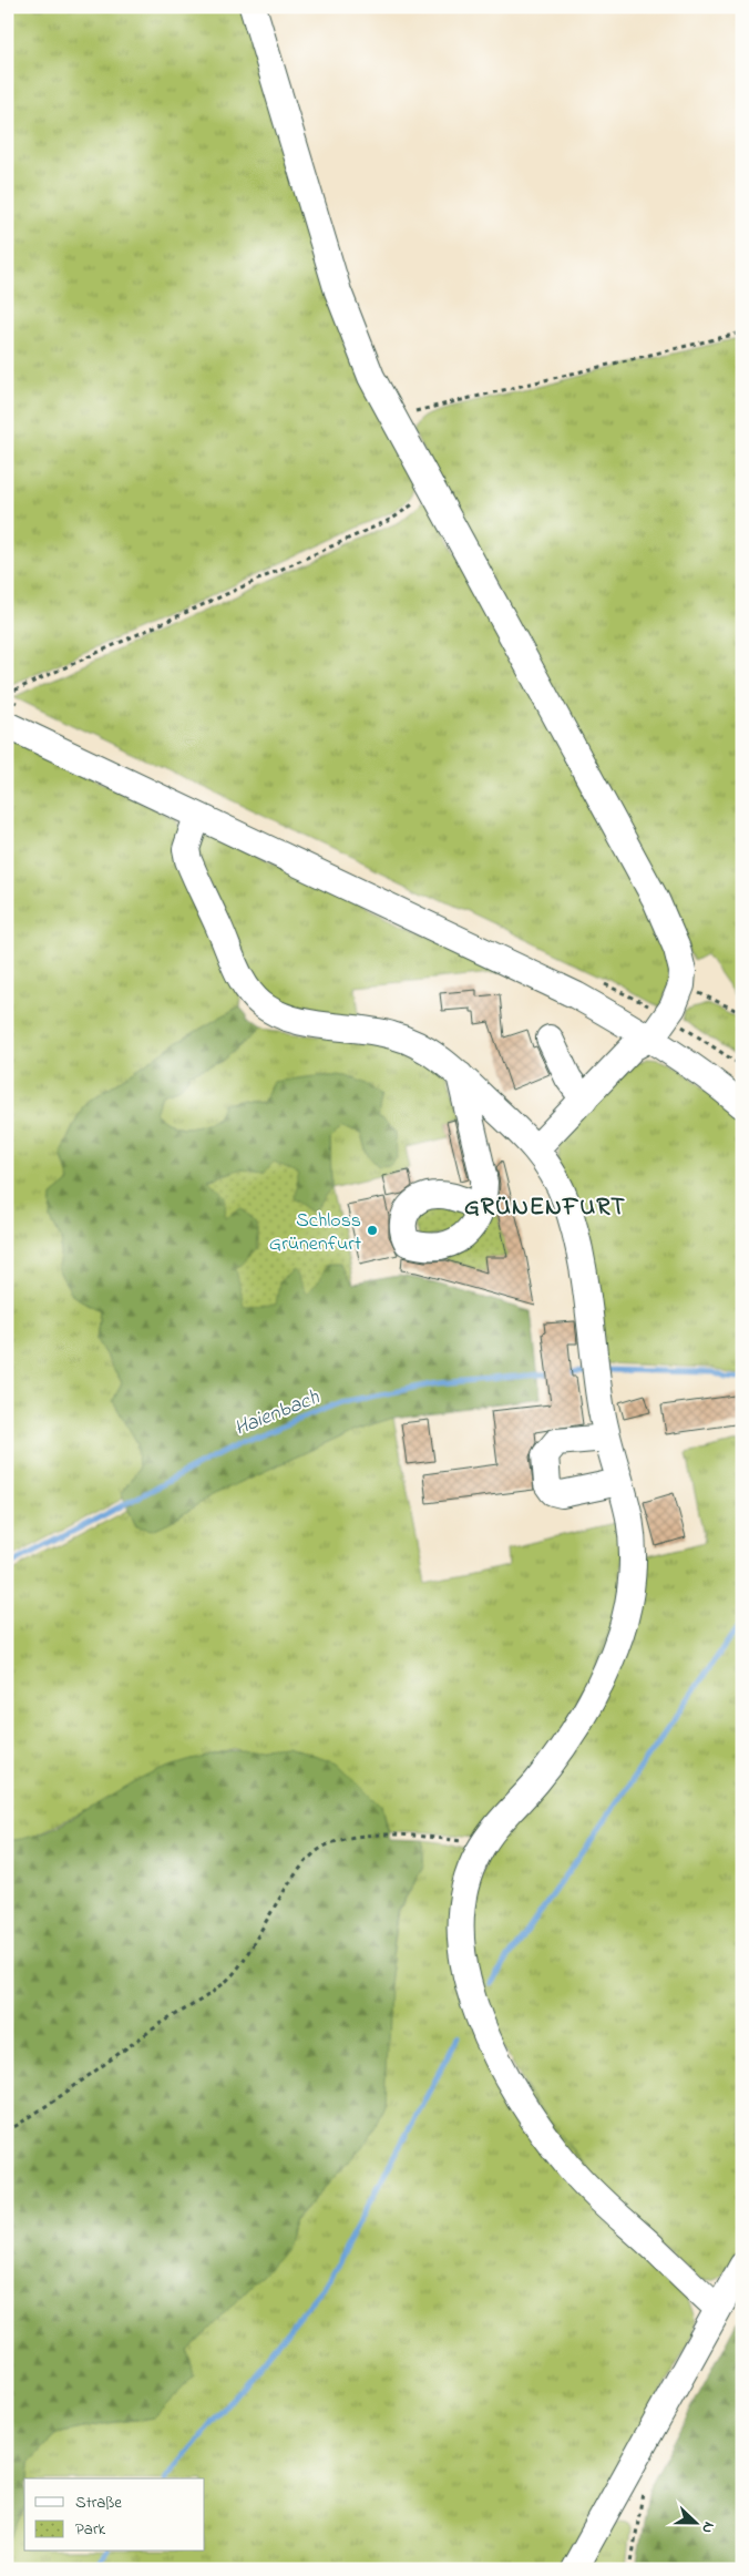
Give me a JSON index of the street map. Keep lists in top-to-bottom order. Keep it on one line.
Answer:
{"districts":["GRÜNENFURT"],"water":["Haienbach"],"places":["Schloss Grünenfurt"],"legend":["Straße","Park"],"north":"right"}
